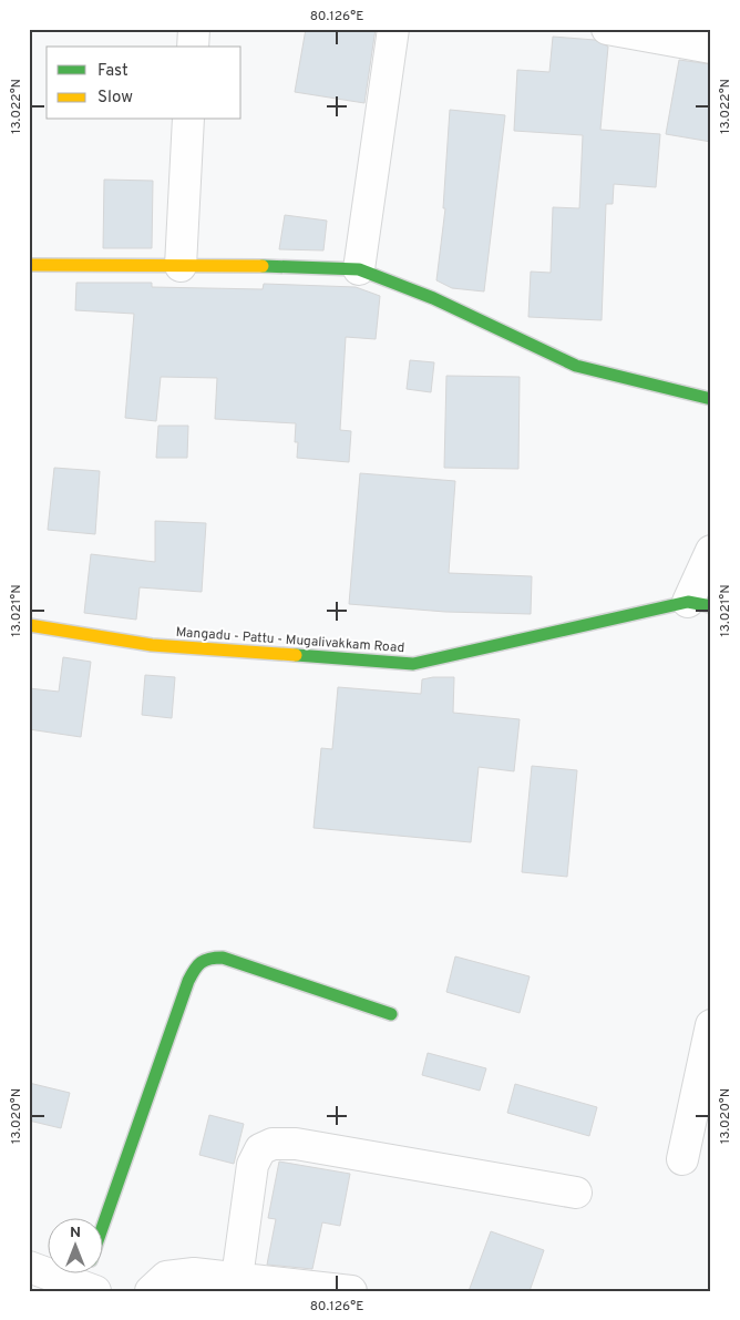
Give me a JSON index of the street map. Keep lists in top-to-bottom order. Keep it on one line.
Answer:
{"streets":{"street":["Mangadu - Pattu - Mugalivakkam Road"]},"legend":["Fast","Slow"],"north":"top","coordinates":["80.126°E","13.022°N","13.021°N","13.020°N"]}
